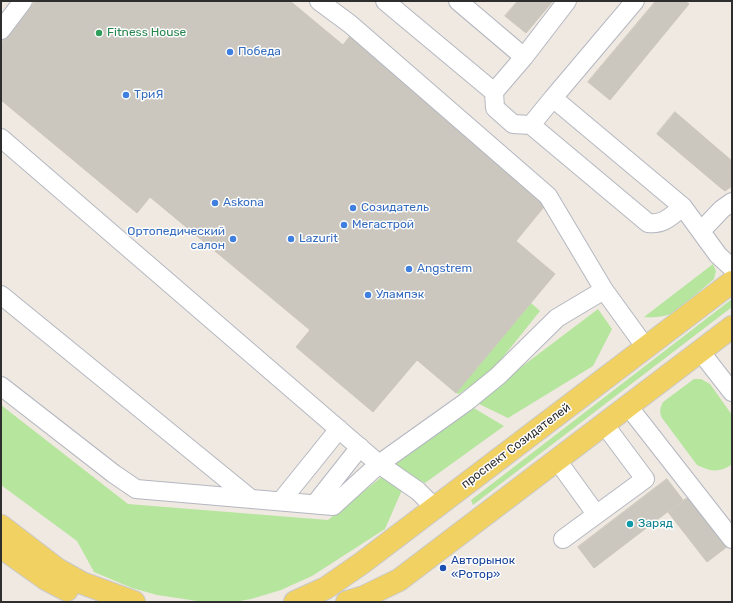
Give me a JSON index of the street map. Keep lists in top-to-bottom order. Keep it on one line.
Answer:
{"streets":{"main road":["проспект Созидателей"]},"places":["Fitness House","Победа","ТриЯ","Askona","Созидатель","Мегастрой","Ортопедический салон","Lazurit","Angstrem","Улампэк","Заряд","Авторынок «Ротор»"]}
